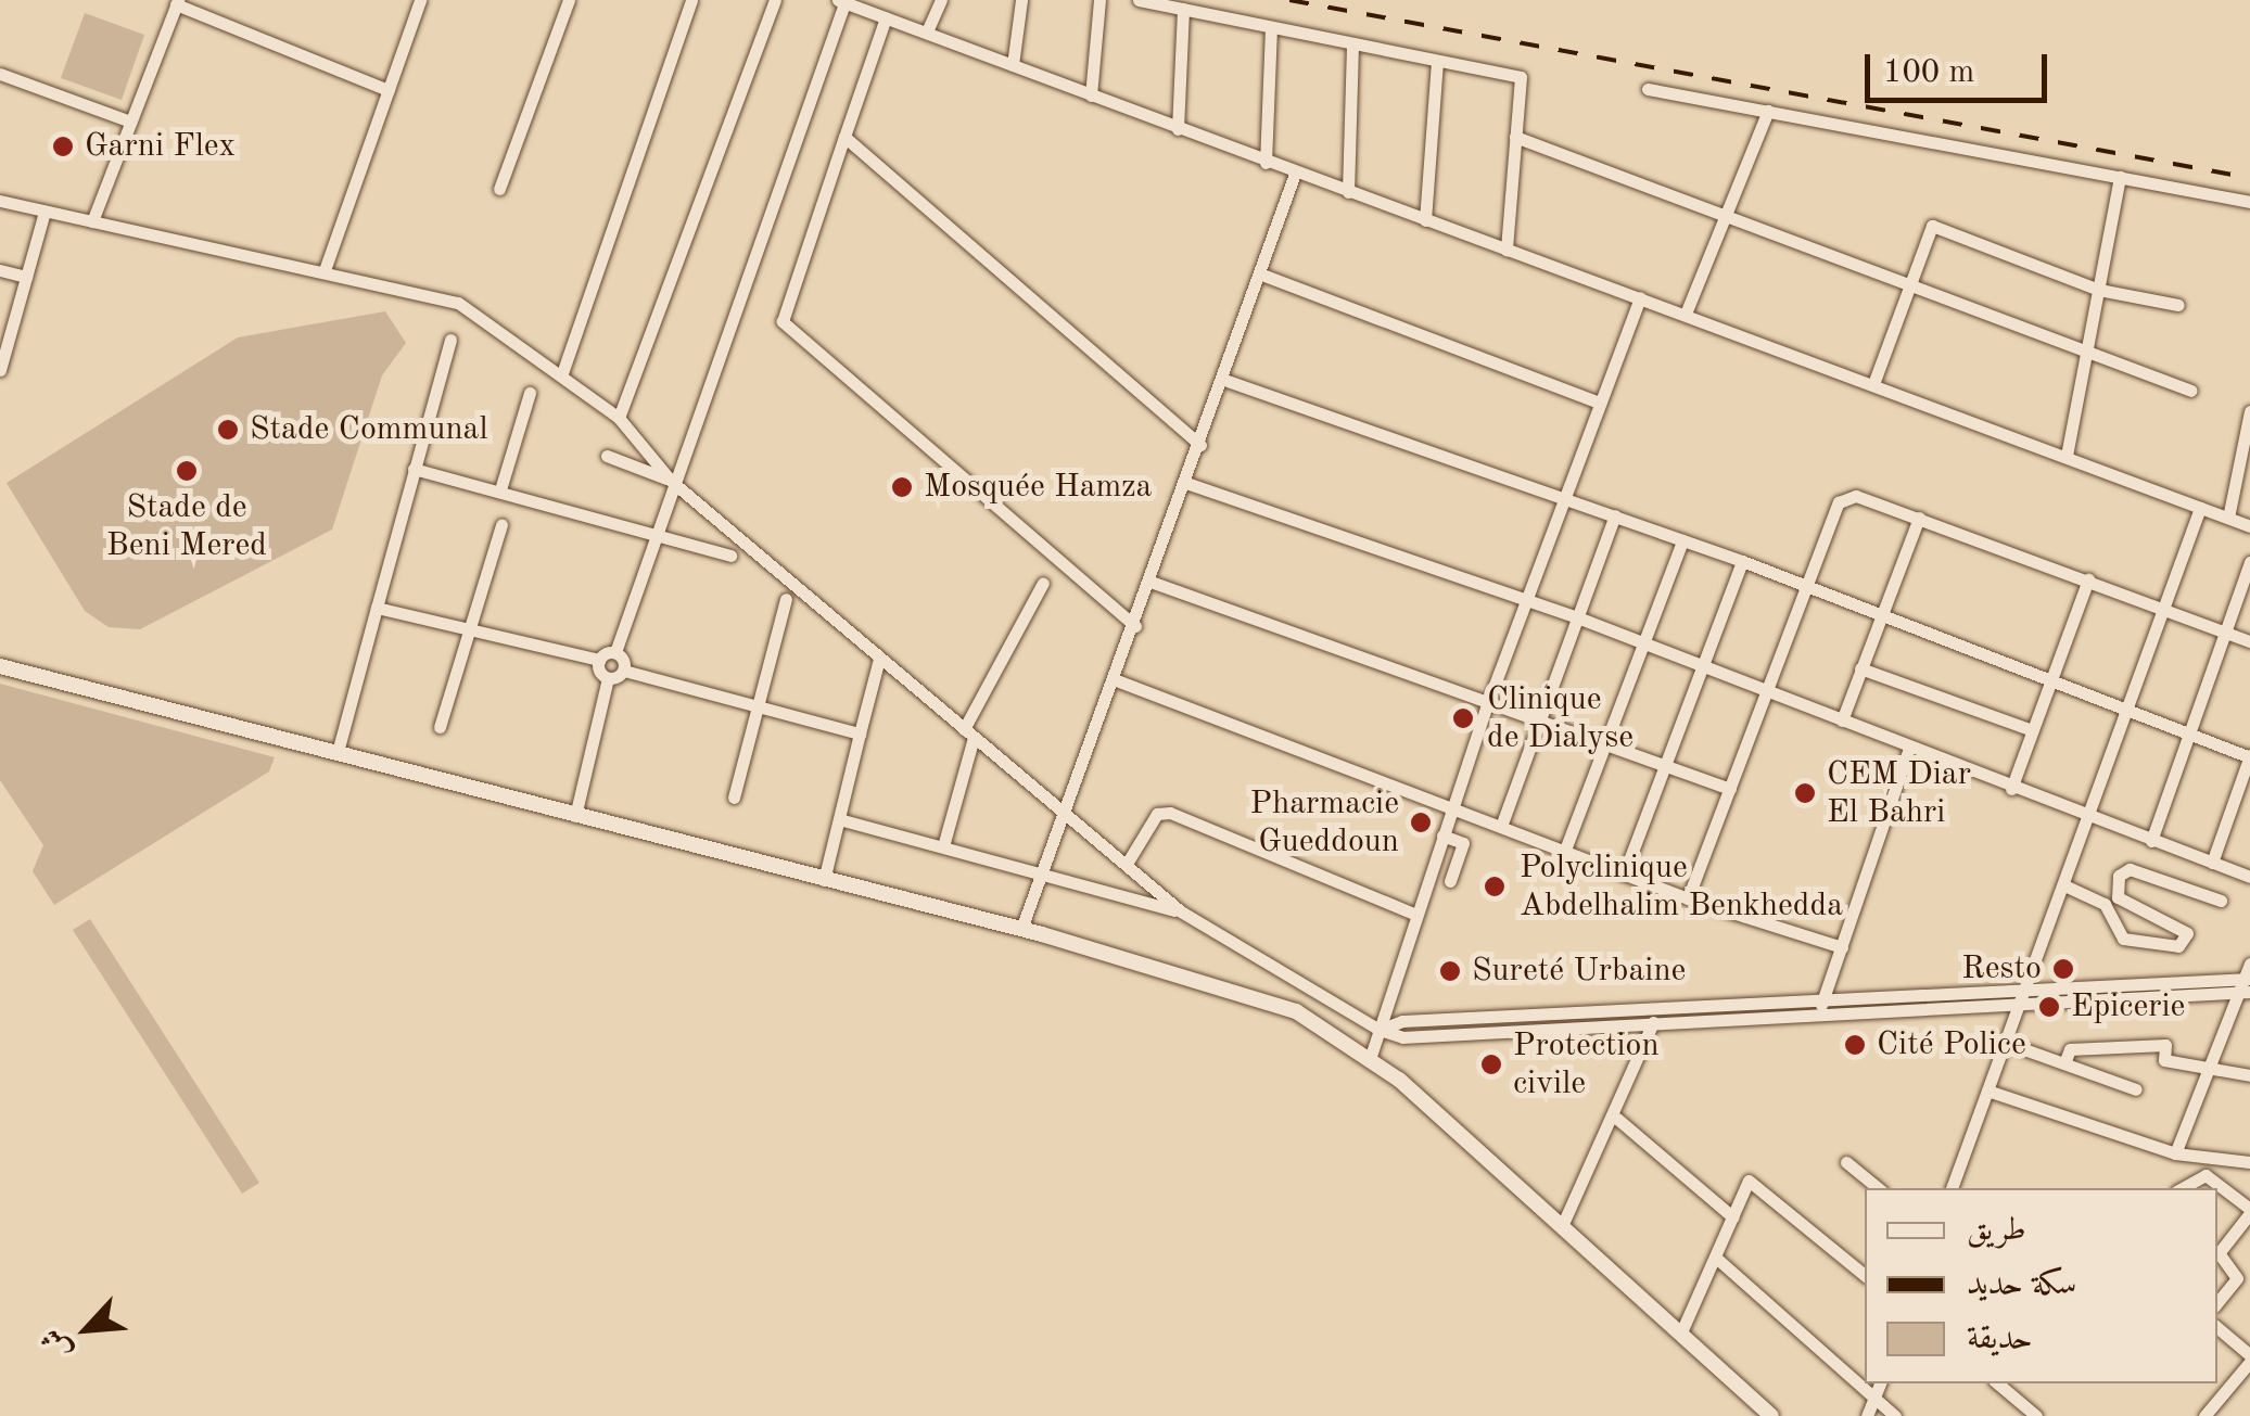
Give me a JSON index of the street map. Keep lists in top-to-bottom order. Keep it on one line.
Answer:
{"places":["Garni Flex","Stade Communal","Stade de Beni Mered","Mosquée Hamza","Clinique de Dialyse","CEM Diar El Bahri","Pharmacie Gueddoun","Polyclinique Abdelhalim Benkhedda","Resto","Sureté Urbaine","Epicerie","Cité Police","Protection civile"],"legend":["طريق","سكة حديد","حديقة"],"scale_bar":"100 m","north":"bottom left"}
